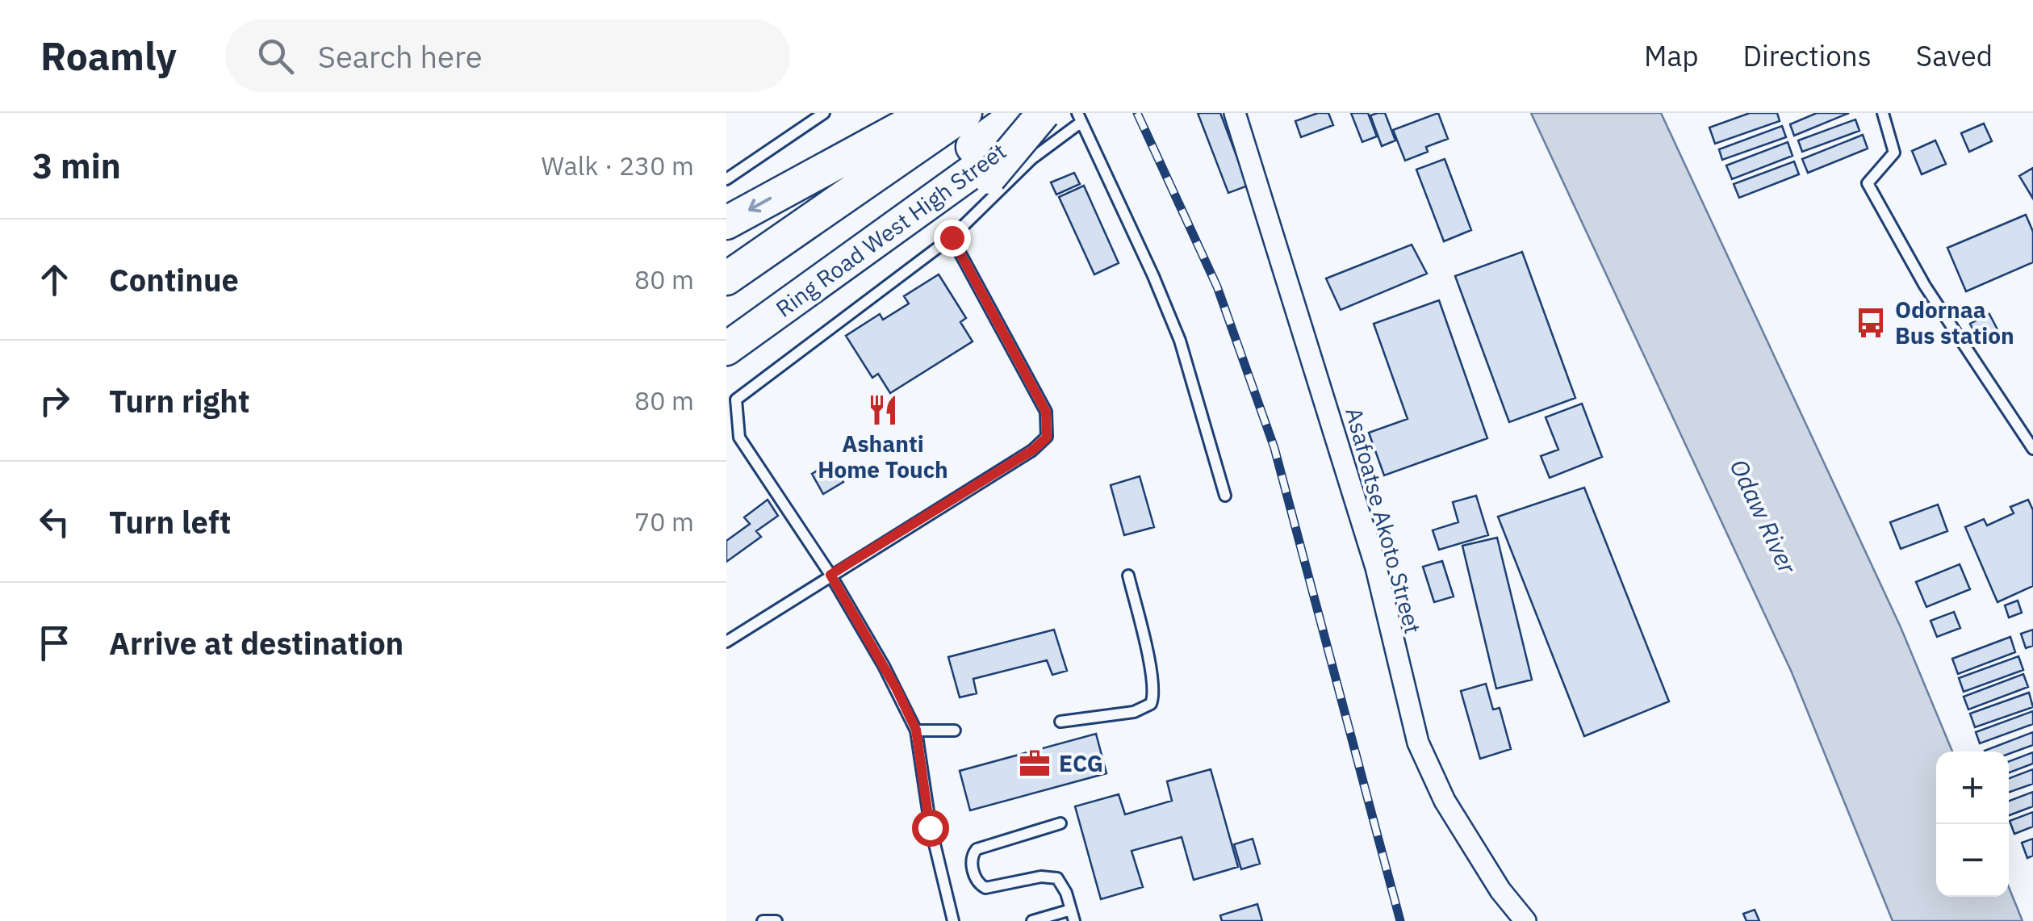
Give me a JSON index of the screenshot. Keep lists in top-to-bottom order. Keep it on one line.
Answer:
{"streets":{"main road":["Ring Road West High Street"],"street":["Asafoatse Akoto Street"]},"water":["Odaw River"],"places":{"bus stop":["Odornaa Bus station"],"restaurant":["Ashanti Home Touch"],"office":["ECG"]},"page":{"header":"Roamly","search":"Search here","nav":["Map","Directions","Saved"],"heading":["3 min","Walk · 230 m"],"list":[["Continue","80 m"],["Turn right","80 m"],["Turn left","70 m"],"Arrive at destination"],"map_buttons":["+","−"]}}
